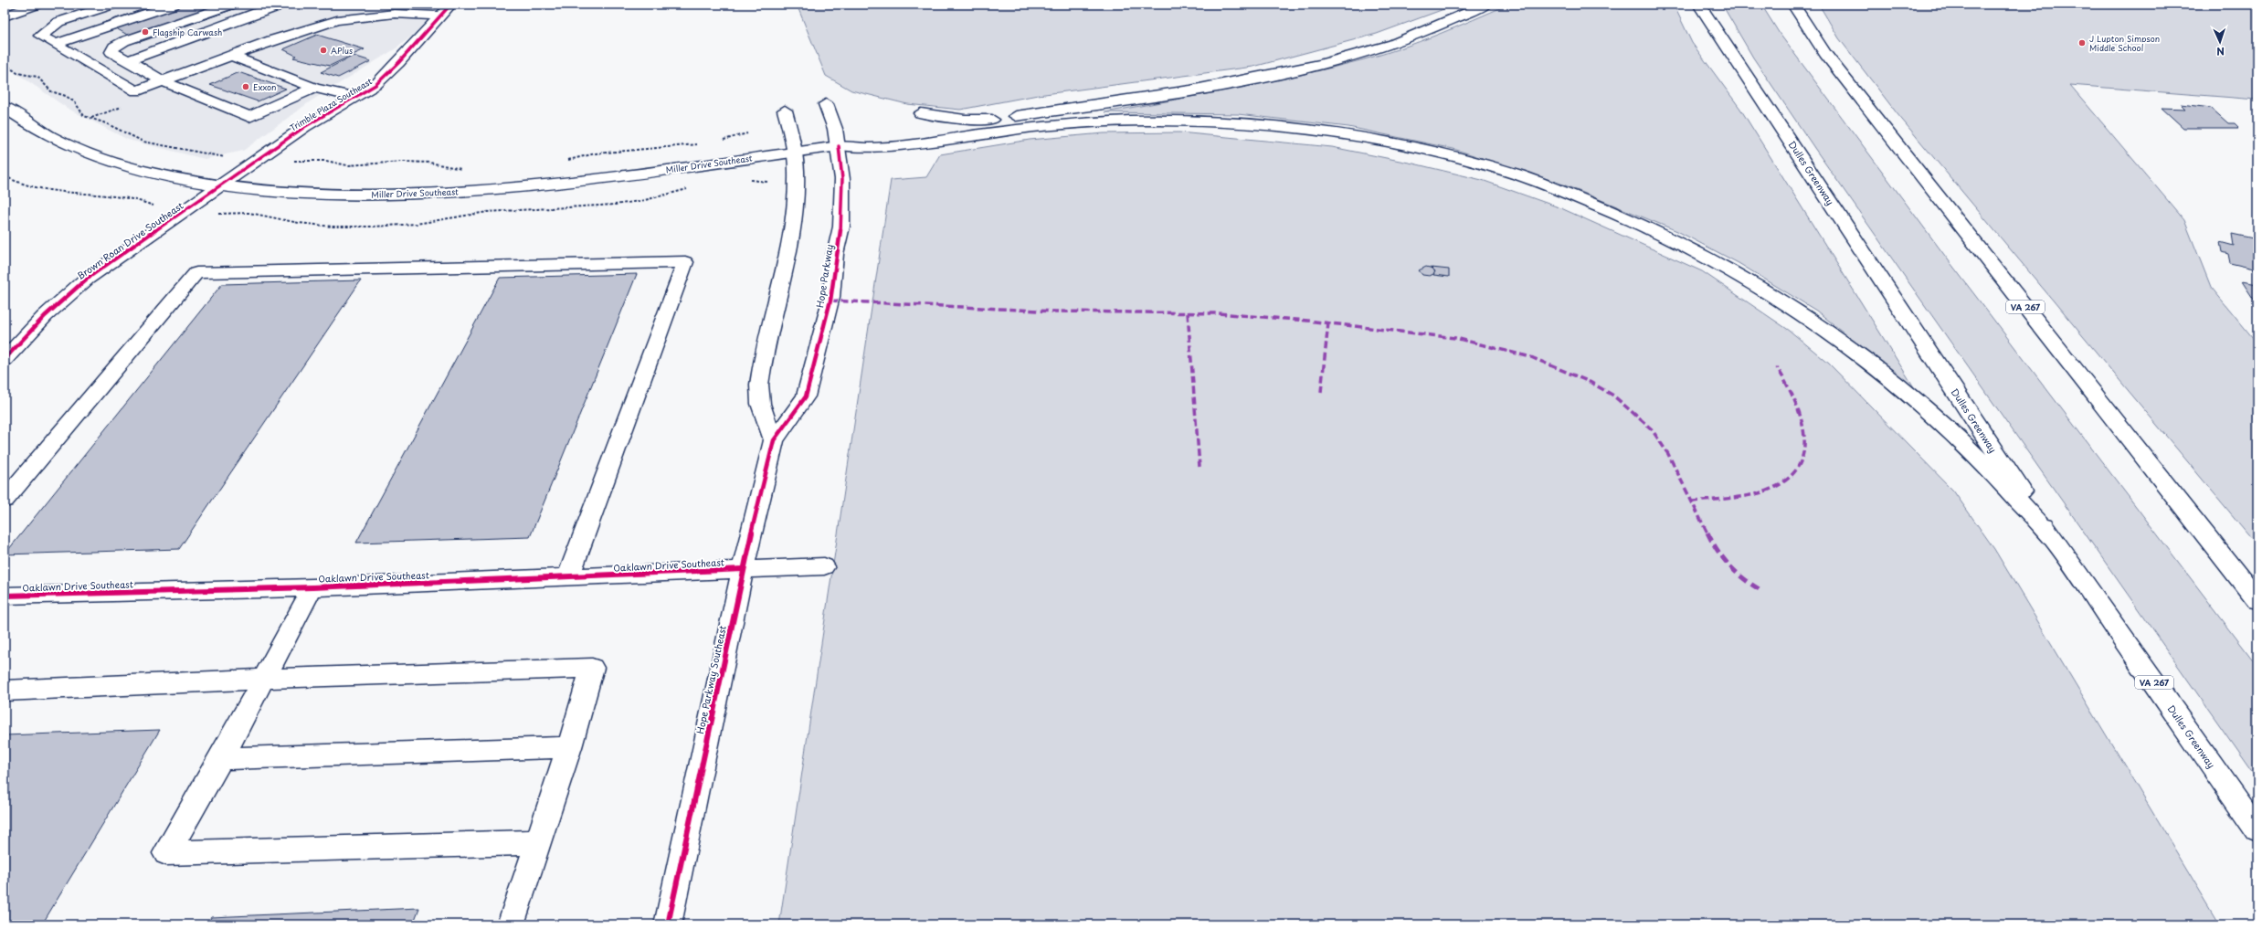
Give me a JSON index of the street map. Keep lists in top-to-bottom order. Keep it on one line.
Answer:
{"streets":{"main road":["Trimble Plaza Southeast","Miller Drive Southeast","Dulles Greenway","Brown Roan Drive Southeast","Hope Parkway","VA 267","Oaklawn Drive Southeast","Hope Parkway Southeast"]},"crossings":[["Trimble Plaza Southeast","Miller Drive Southeast"],["Trimble Plaza Southeast","Brown Roan Drive Southeast"],["Miller Drive Southeast","Brown Roan Drive Southeast"],["Miller Drive Southeast","Hope Parkway"],["Hope Parkway","Hope Parkway Southeast"],["Oaklawn Drive Southeast","Hope Parkway Southeast"]],"places":["Flagship Carwash","J Lupton Simpson Middle School","APlus","Exxon"],"north":"bottom"}
